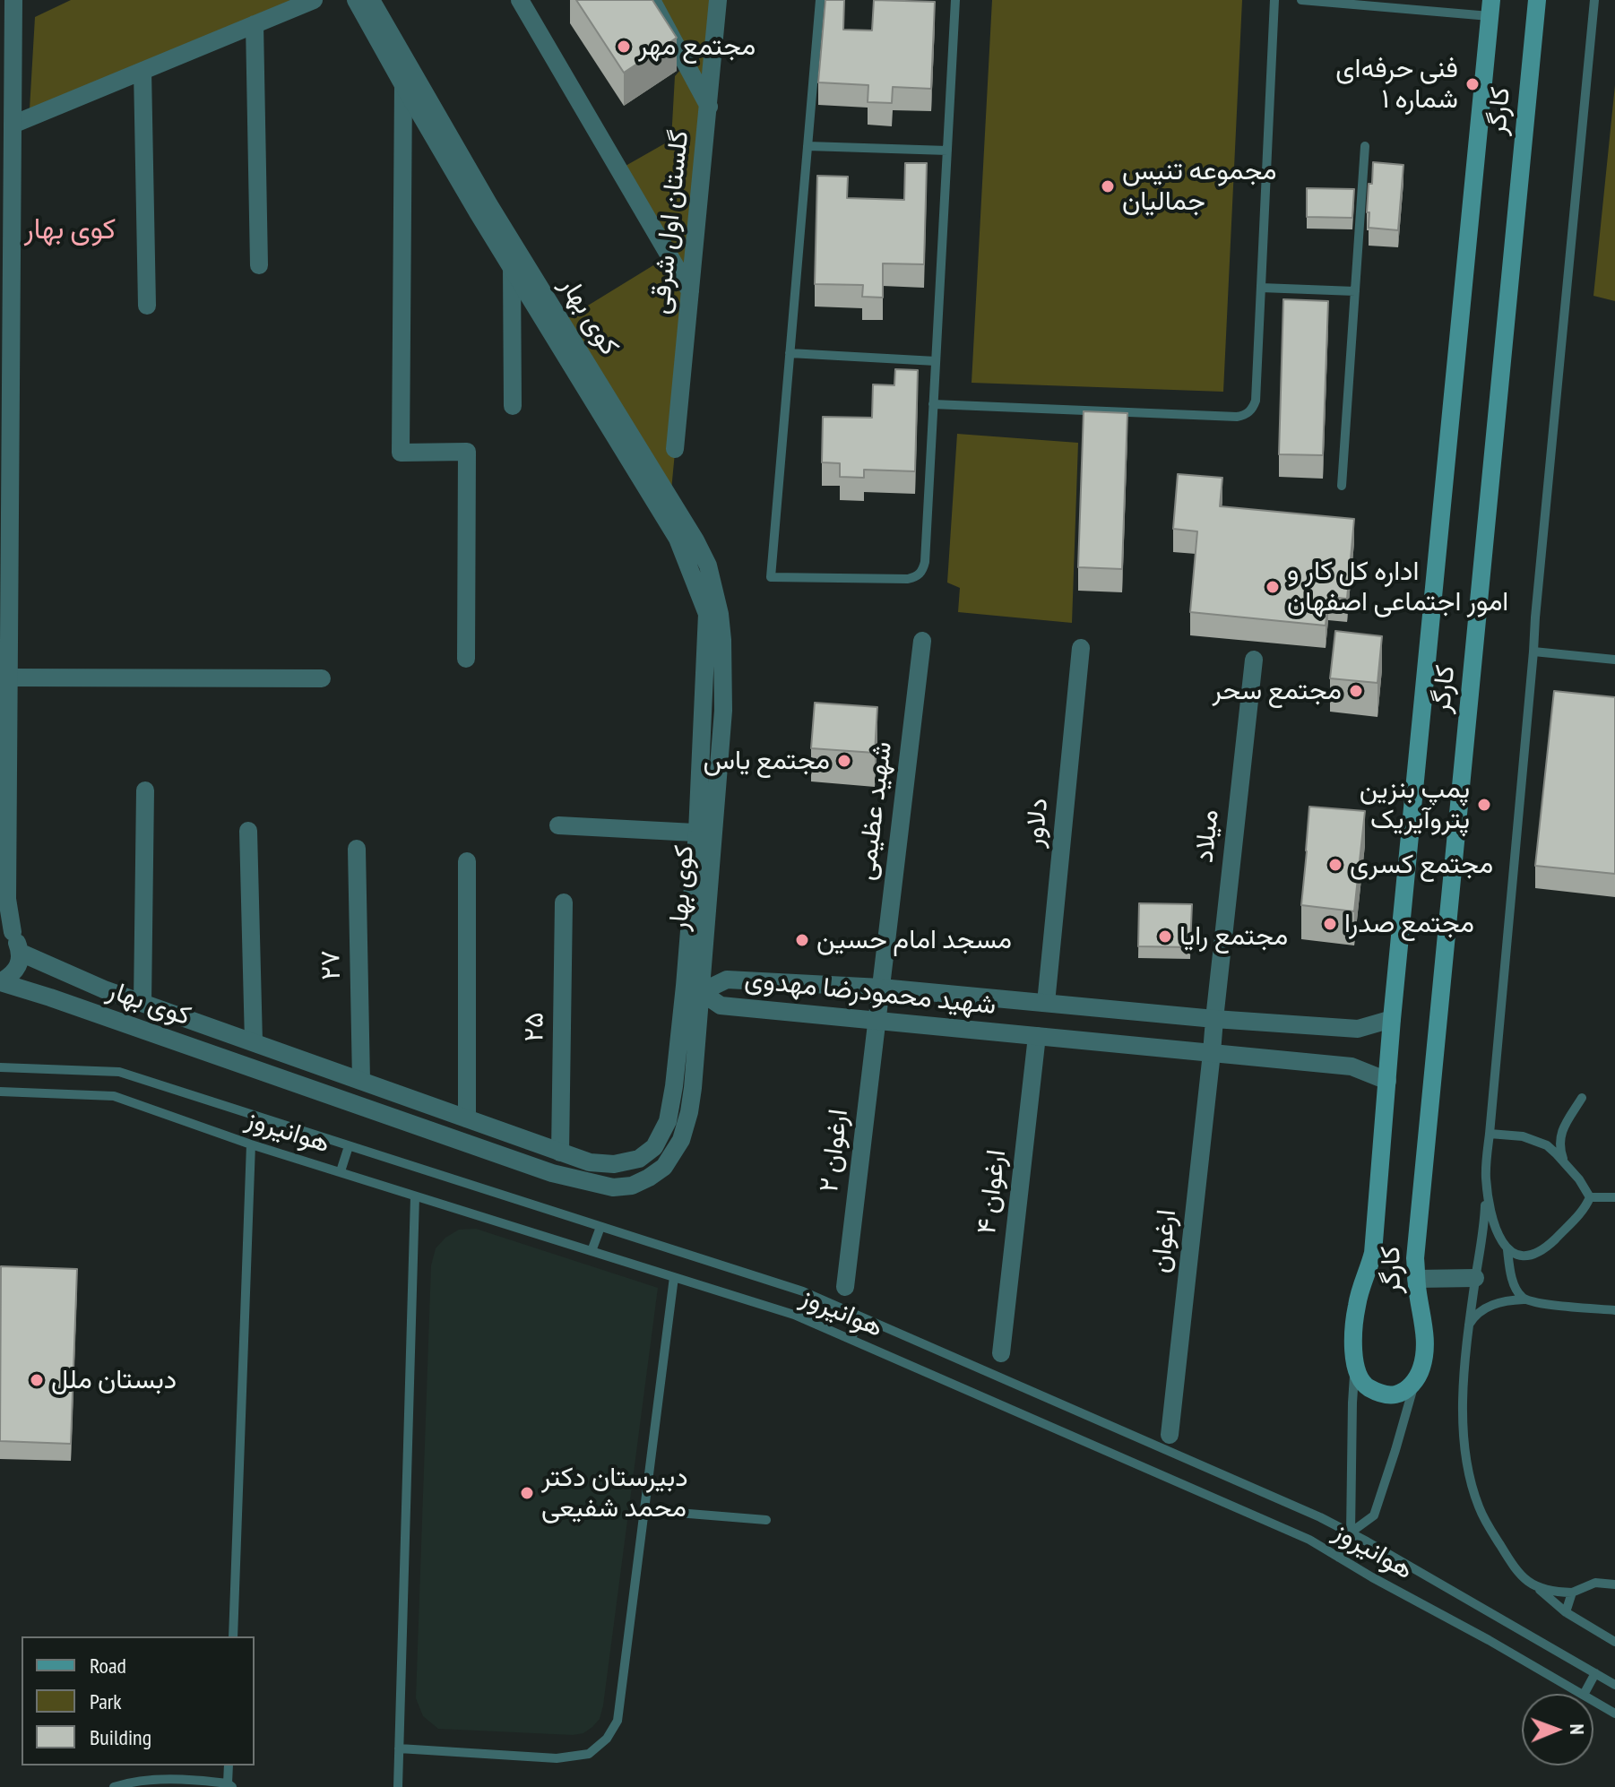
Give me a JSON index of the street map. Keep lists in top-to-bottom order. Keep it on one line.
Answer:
{"streets":{"main road":["کارگر"],"street":["گلستان اول شرقی","کوی بهار","شهید عظیمی","دلاور","میلاد","۲۷","شهید محمودرضا مهدوی","۲۵","ارغوان ۲","ارغوان ۴","ارغوان"],"lane":["هوانیروز"]},"crossings":[["کارگر","شهید محمودرضا مهدوی"],["کوی بهار","۲۷"],["کوی بهار","شهید محمودرضا مهدوی"],["کوی بهار","۲۵"],["شهید عظیمی","شهید محمودرضا مهدوی"],["شهید عظیمی","ارغوان ۲"],["دلاور","شهید محمودرضا مهدوی"],["میلاد","شهید محمودرضا مهدوی"],["میلاد","ارغوان"],["شهید محمودرضا مهدوی","ارغوان ۲"],["شهید محمودرضا مهدوی","ارغوان ۴"],["شهید محمودرضا مهدوی","ارغوان"]],"districts":["کوی بهار"],"places":["مجتمع مهر","فنی حرفه‌ای شماره ۱","مجموعه تنیس جمالیان","اداره کل کار و امور اجتماعی اصفهان","مجتمع سحر","مجتمع یاس","پمپ بنزین پتروآیریک","مجتمع کسری","مجتمع صدرا","مجتمع رایا","مسجد امام حسین","دبستان ملل","دبیرستان دکتر محمد شفیعی"],"legend":["Road","Park","Building"],"north":"right"}
